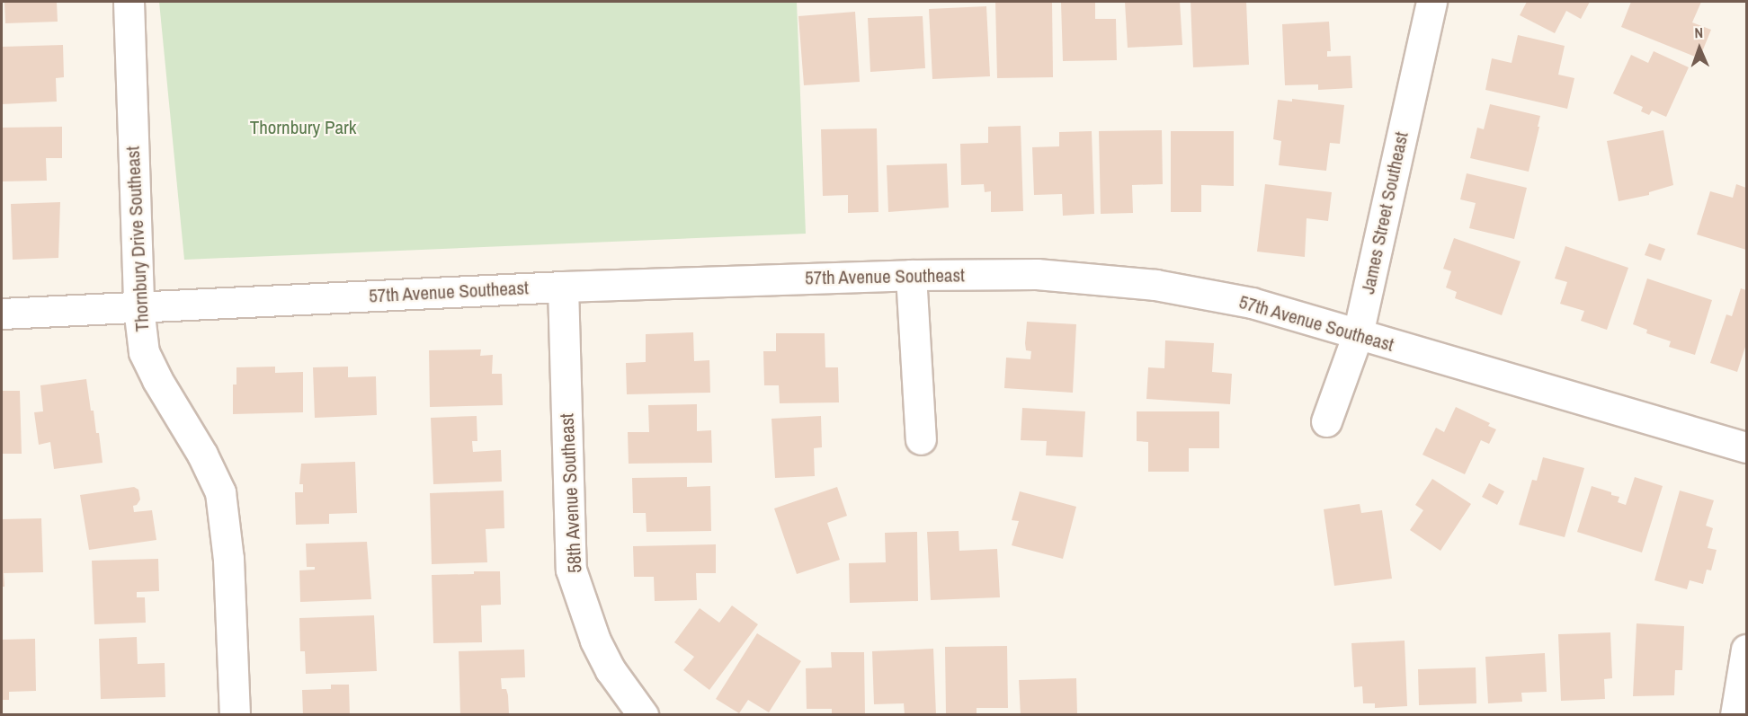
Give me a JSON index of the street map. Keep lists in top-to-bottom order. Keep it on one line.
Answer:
{"streets":{"street":["James Street Southeast","Thornbury Drive Southeast","57th Avenue Southeast","58th Avenue Southeast"]},"crossings":[["James Street Southeast","57th Avenue Southeast"],["Thornbury Drive Southeast","57th Avenue Southeast"],["57th Avenue Southeast","58th Avenue Southeast"]],"parks":["Thornbury Park"],"north":"top"}
